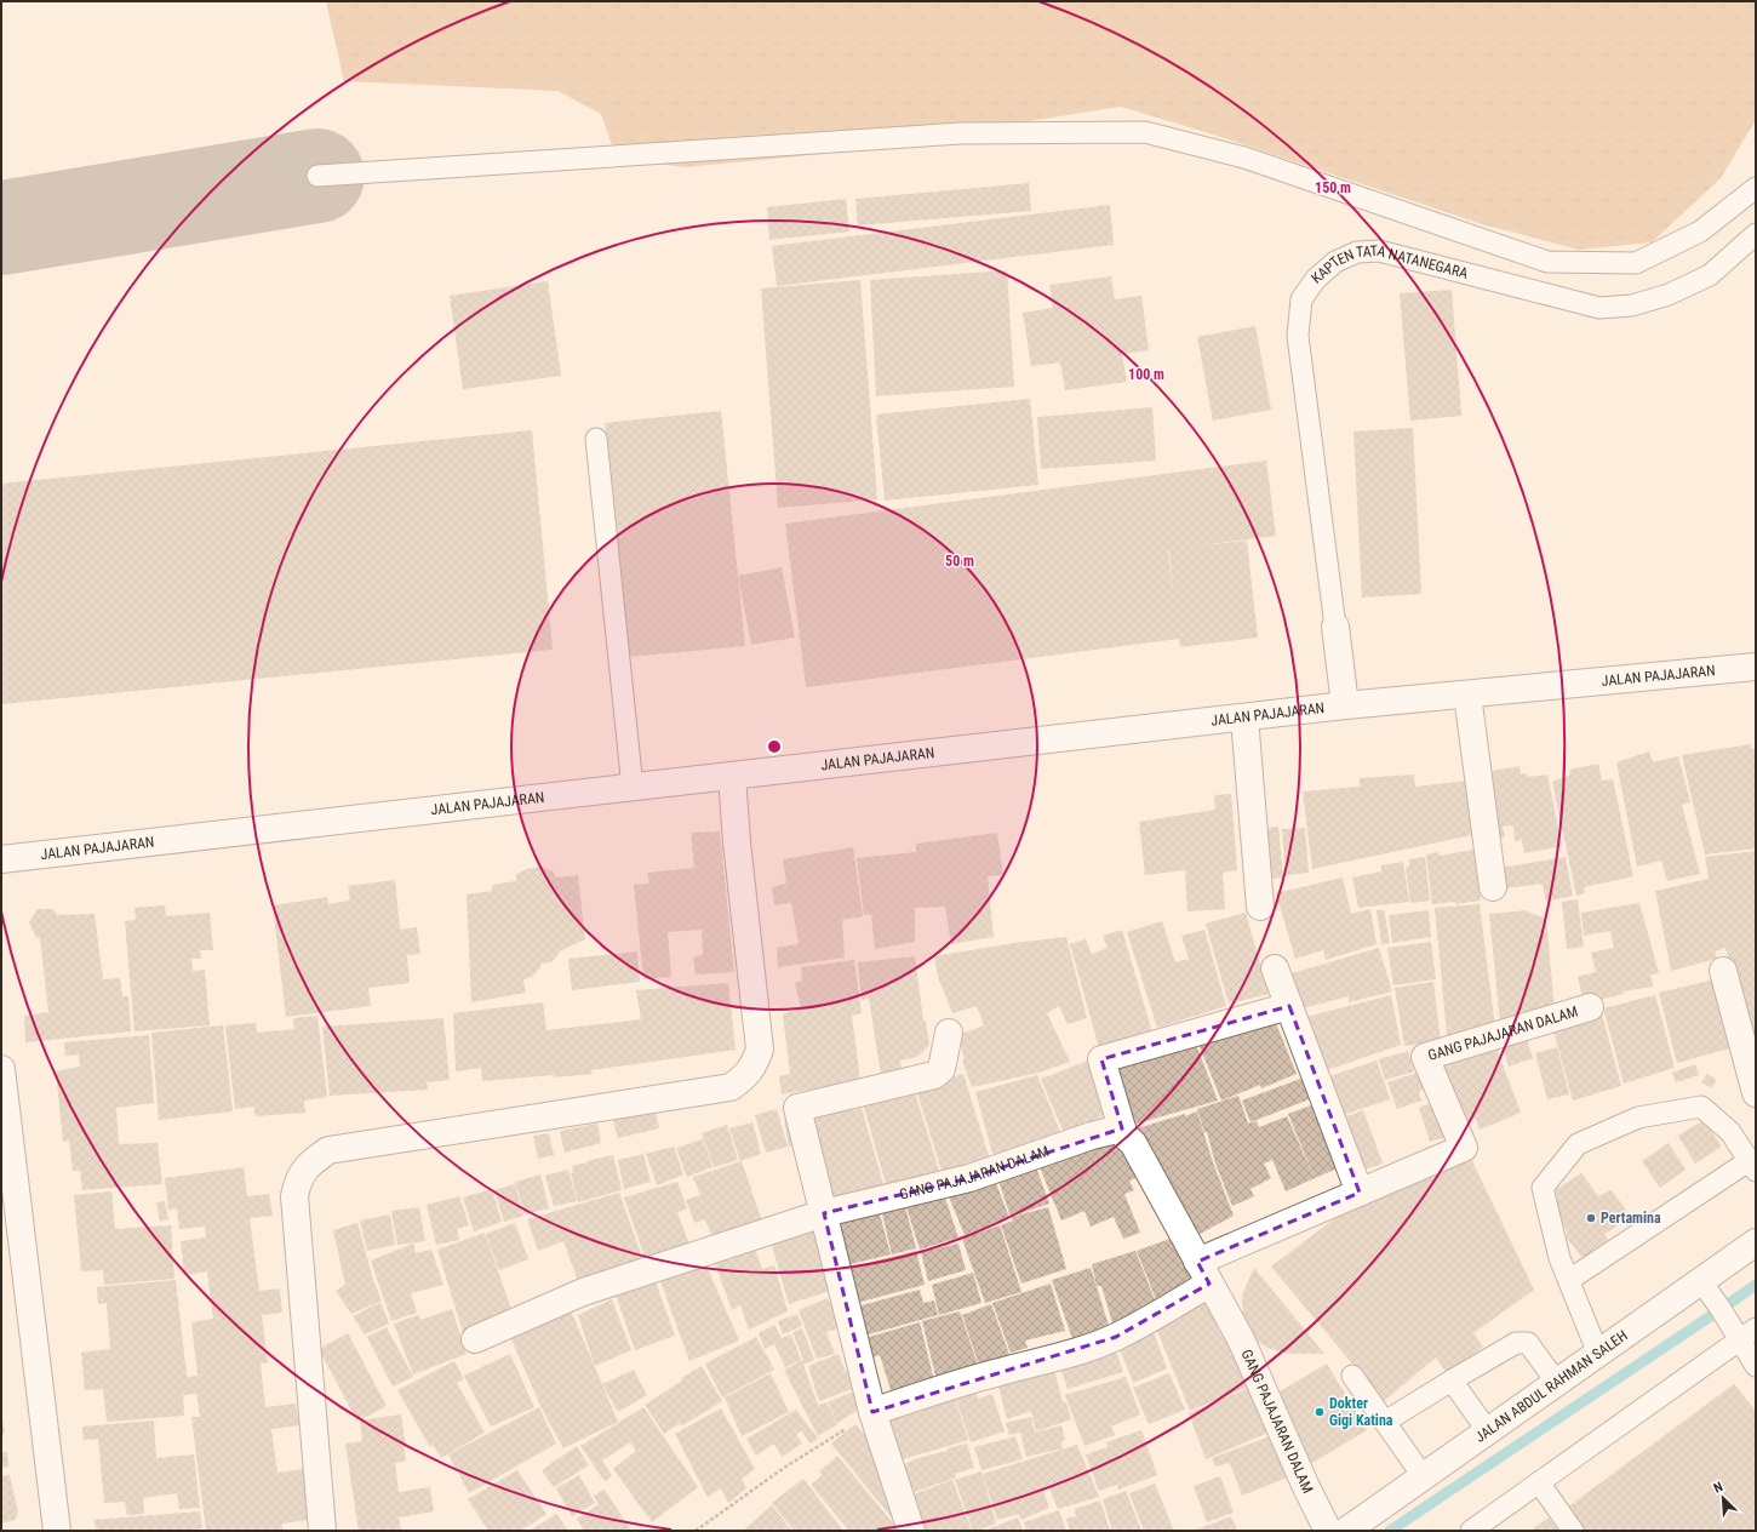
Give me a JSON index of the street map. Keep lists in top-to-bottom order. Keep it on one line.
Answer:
{"streets":{"main road":["KAPTEN TATA NATANEGARA","JALAN PAJAJARAN","GANG PAJAJARAN DALAM","JALAN ABDUL RAHMAN SALEH"]},"crossings":[["KAPTEN TATA NATANEGARA","JALAN PAJAJARAN"],["GANG PAJAJARAN DALAM","JALAN ABDUL RAHMAN SALEH"]],"places":["Pertamina","Dokter Gigi Katina"],"north":"top left","rings":["150 m","100 m","50 m"]}
